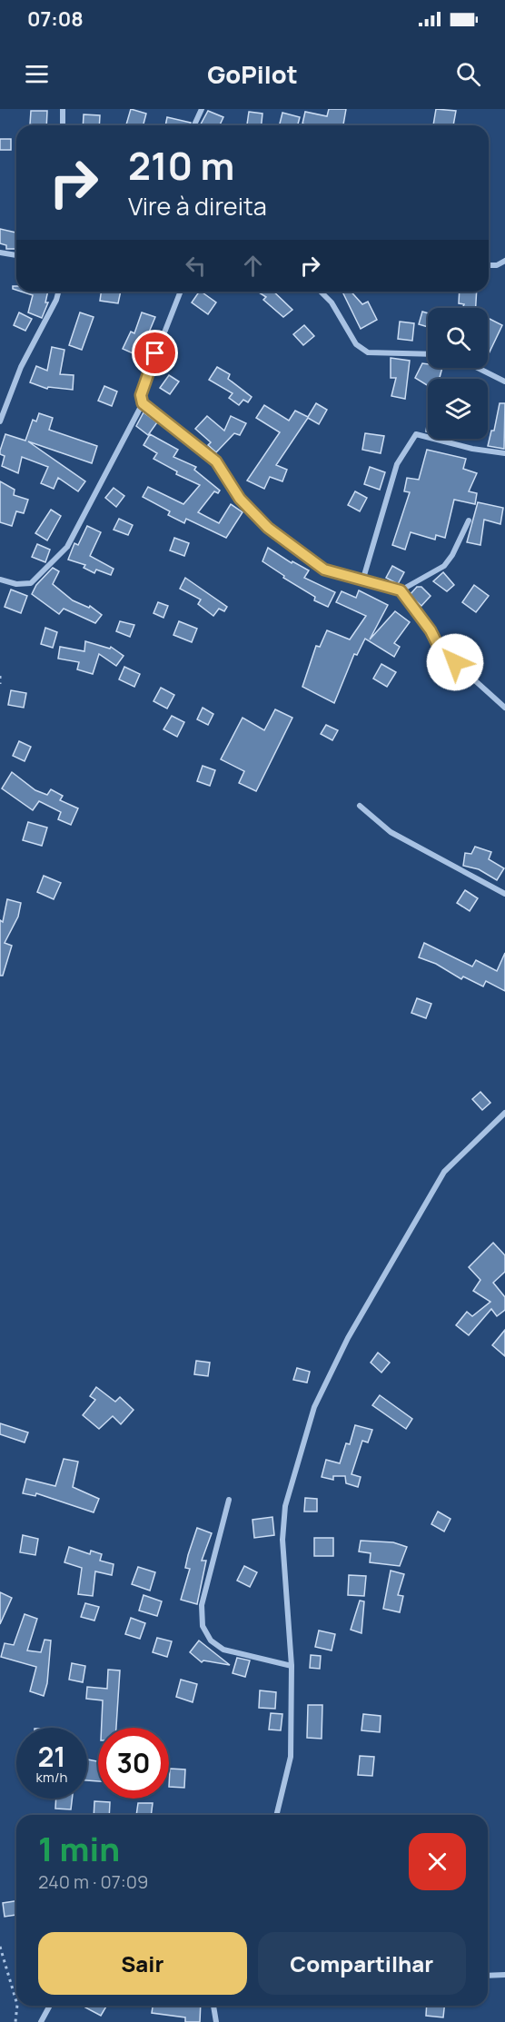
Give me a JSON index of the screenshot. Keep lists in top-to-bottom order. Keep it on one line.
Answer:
{"page":{"status":"07:08","header":"GoPilot","turn":["210 m","Vire à direita"],"speed":"21 km/h","limit":"30","heading":["1 min","240 m · 07:09"],"buttons":["Sair","Compartilhar"]}}
